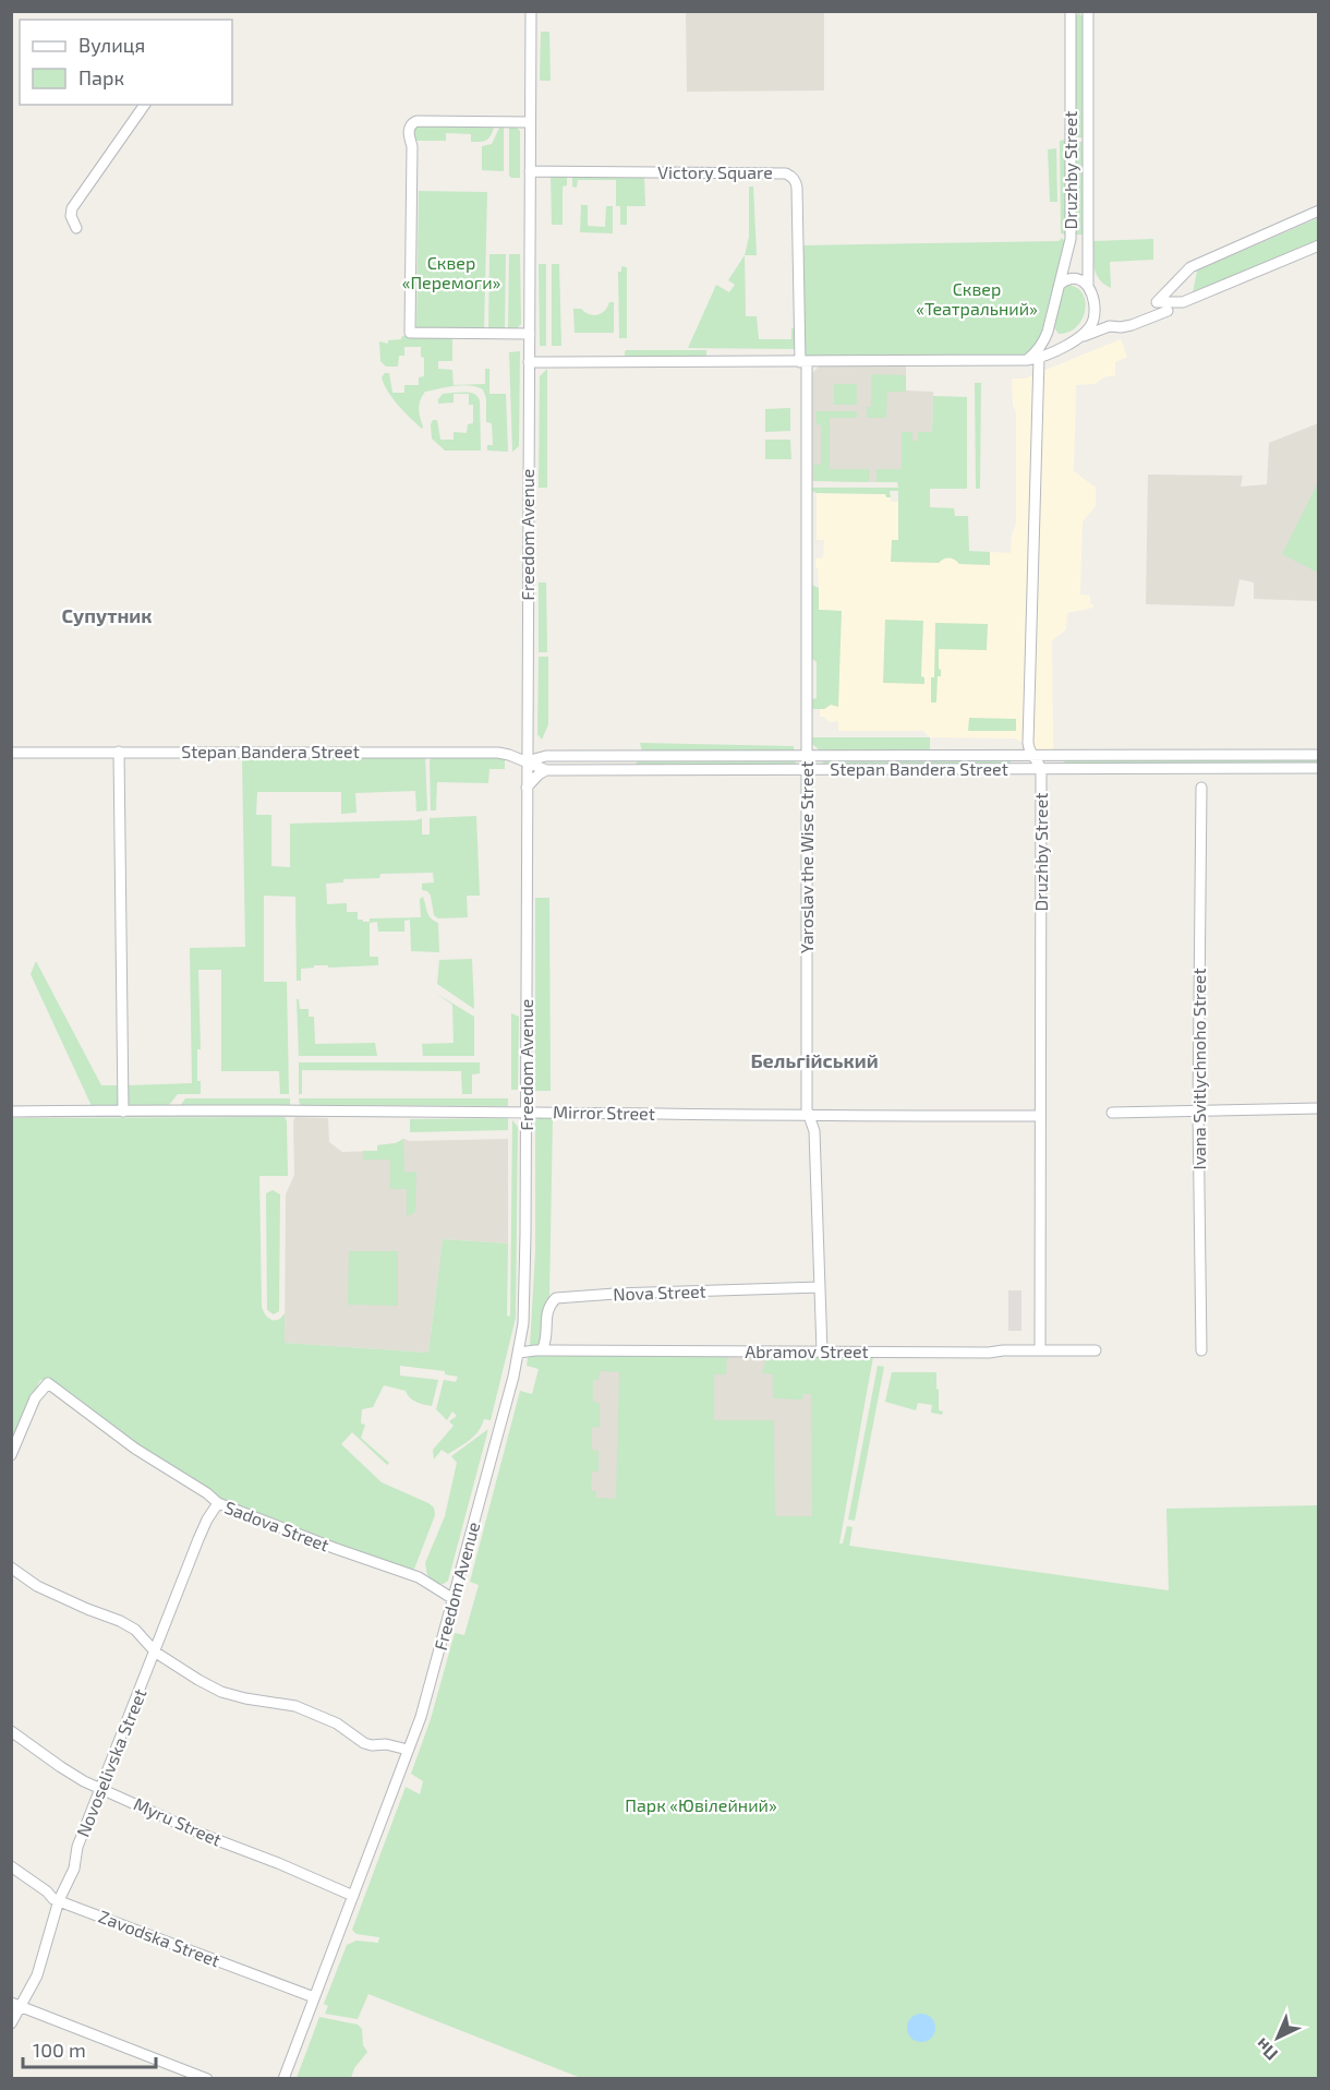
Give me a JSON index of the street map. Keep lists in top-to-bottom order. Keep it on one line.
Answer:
{"streets":{"street":["Druzhby Street","Victory Square","Freedom Avenue","Stepan Bandera Street","Yaroslav the Wise Street","Ivana Svitlychnoho Street","Mirror Street","Nova Street","Abramov Street","Sadova Street","Novoselivska Street","Myru Street","Zavodska Street"]},"crossings":[["Druzhby Street","Stepan Bandera Street"],["Druzhby Street","Mirror Street"],["Druzhby Street","Abramov Street"],["Victory Square","Freedom Avenue"],["Victory Square","Yaroslav the Wise Street"],["Freedom Avenue","Stepan Bandera Street"],["Freedom Avenue","Mirror Street"],["Freedom Avenue","Abramov Street"],["Freedom Avenue","Sadova Street"],["Freedom Avenue","Myru Street"],["Freedom Avenue","Zavodska Street"],["Stepan Bandera Street","Yaroslav the Wise Street"],["Yaroslav the Wise Street","Mirror Street"],["Yaroslav the Wise Street","Nova Street"],["Yaroslav the Wise Street","Abramov Street"],["Nova Street","Abramov Street"],["Sadova Street","Novoselivska Street"],["Novoselivska Street","Myru Street"],["Novoselivska Street","Zavodska Street"]],"districts":["Супутник","Бельгійський"],"parks":["Сквер «Перемоги»","Сквер «Театральний»","Парк «Ювілейний»"],"legend":["Вулиця","Парк"],"scale_bar":"100 m","north":"bottom left"}
